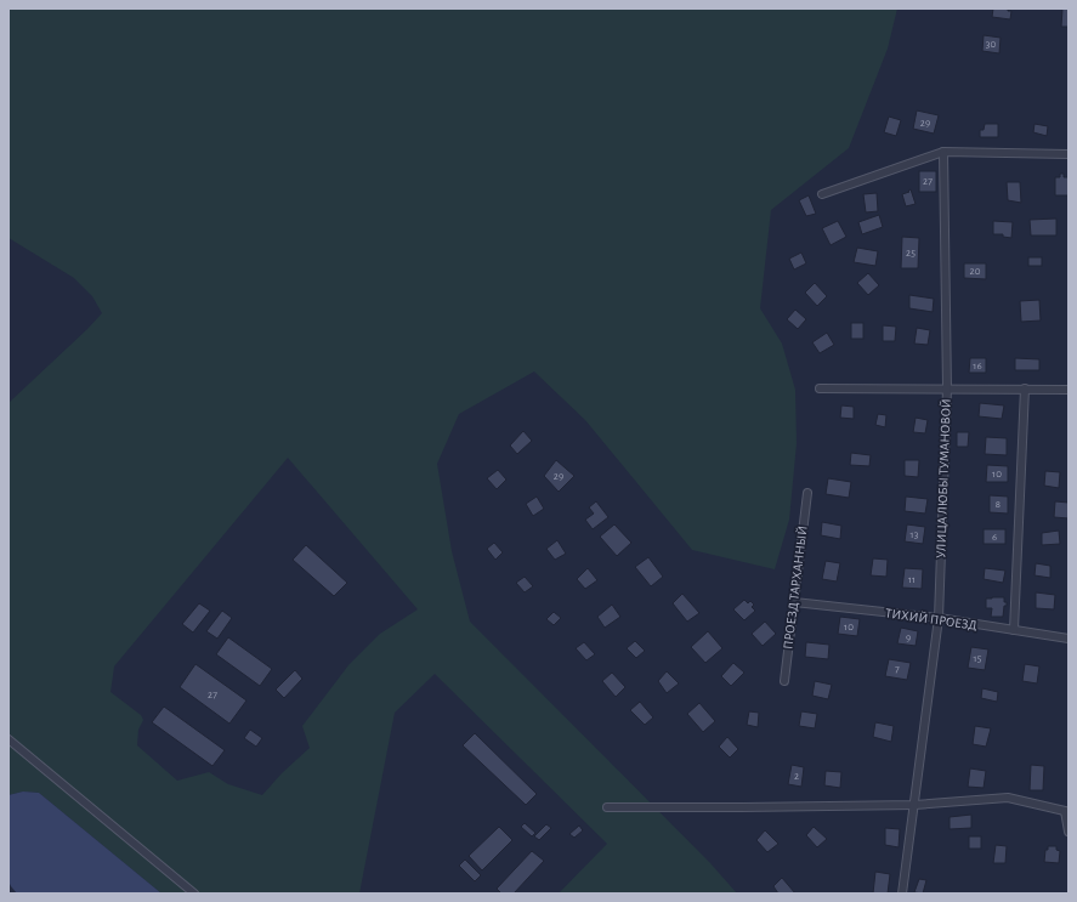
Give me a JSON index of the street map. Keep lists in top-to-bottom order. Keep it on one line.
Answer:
{"streets":{"street":["УЛИЦА ЛЮБЫ ТУМАНОВОЙ","ПРОЕЗД ТАРХАННЫЙ","ТИХИЙ ПРОЕЗД"]},"crossings":[["УЛИЦА ЛЮБЫ ТУМАНОВОЙ","ТИХИЙ ПРОЕЗД"],["ПРОЕЗД ТАРХАННЫЙ","ТИХИЙ ПРОЕЗД"]],"house_numbers":["30","29","27","25","20","16","10","29","8","13","6","11","10","9","15","7","27","2"]}
